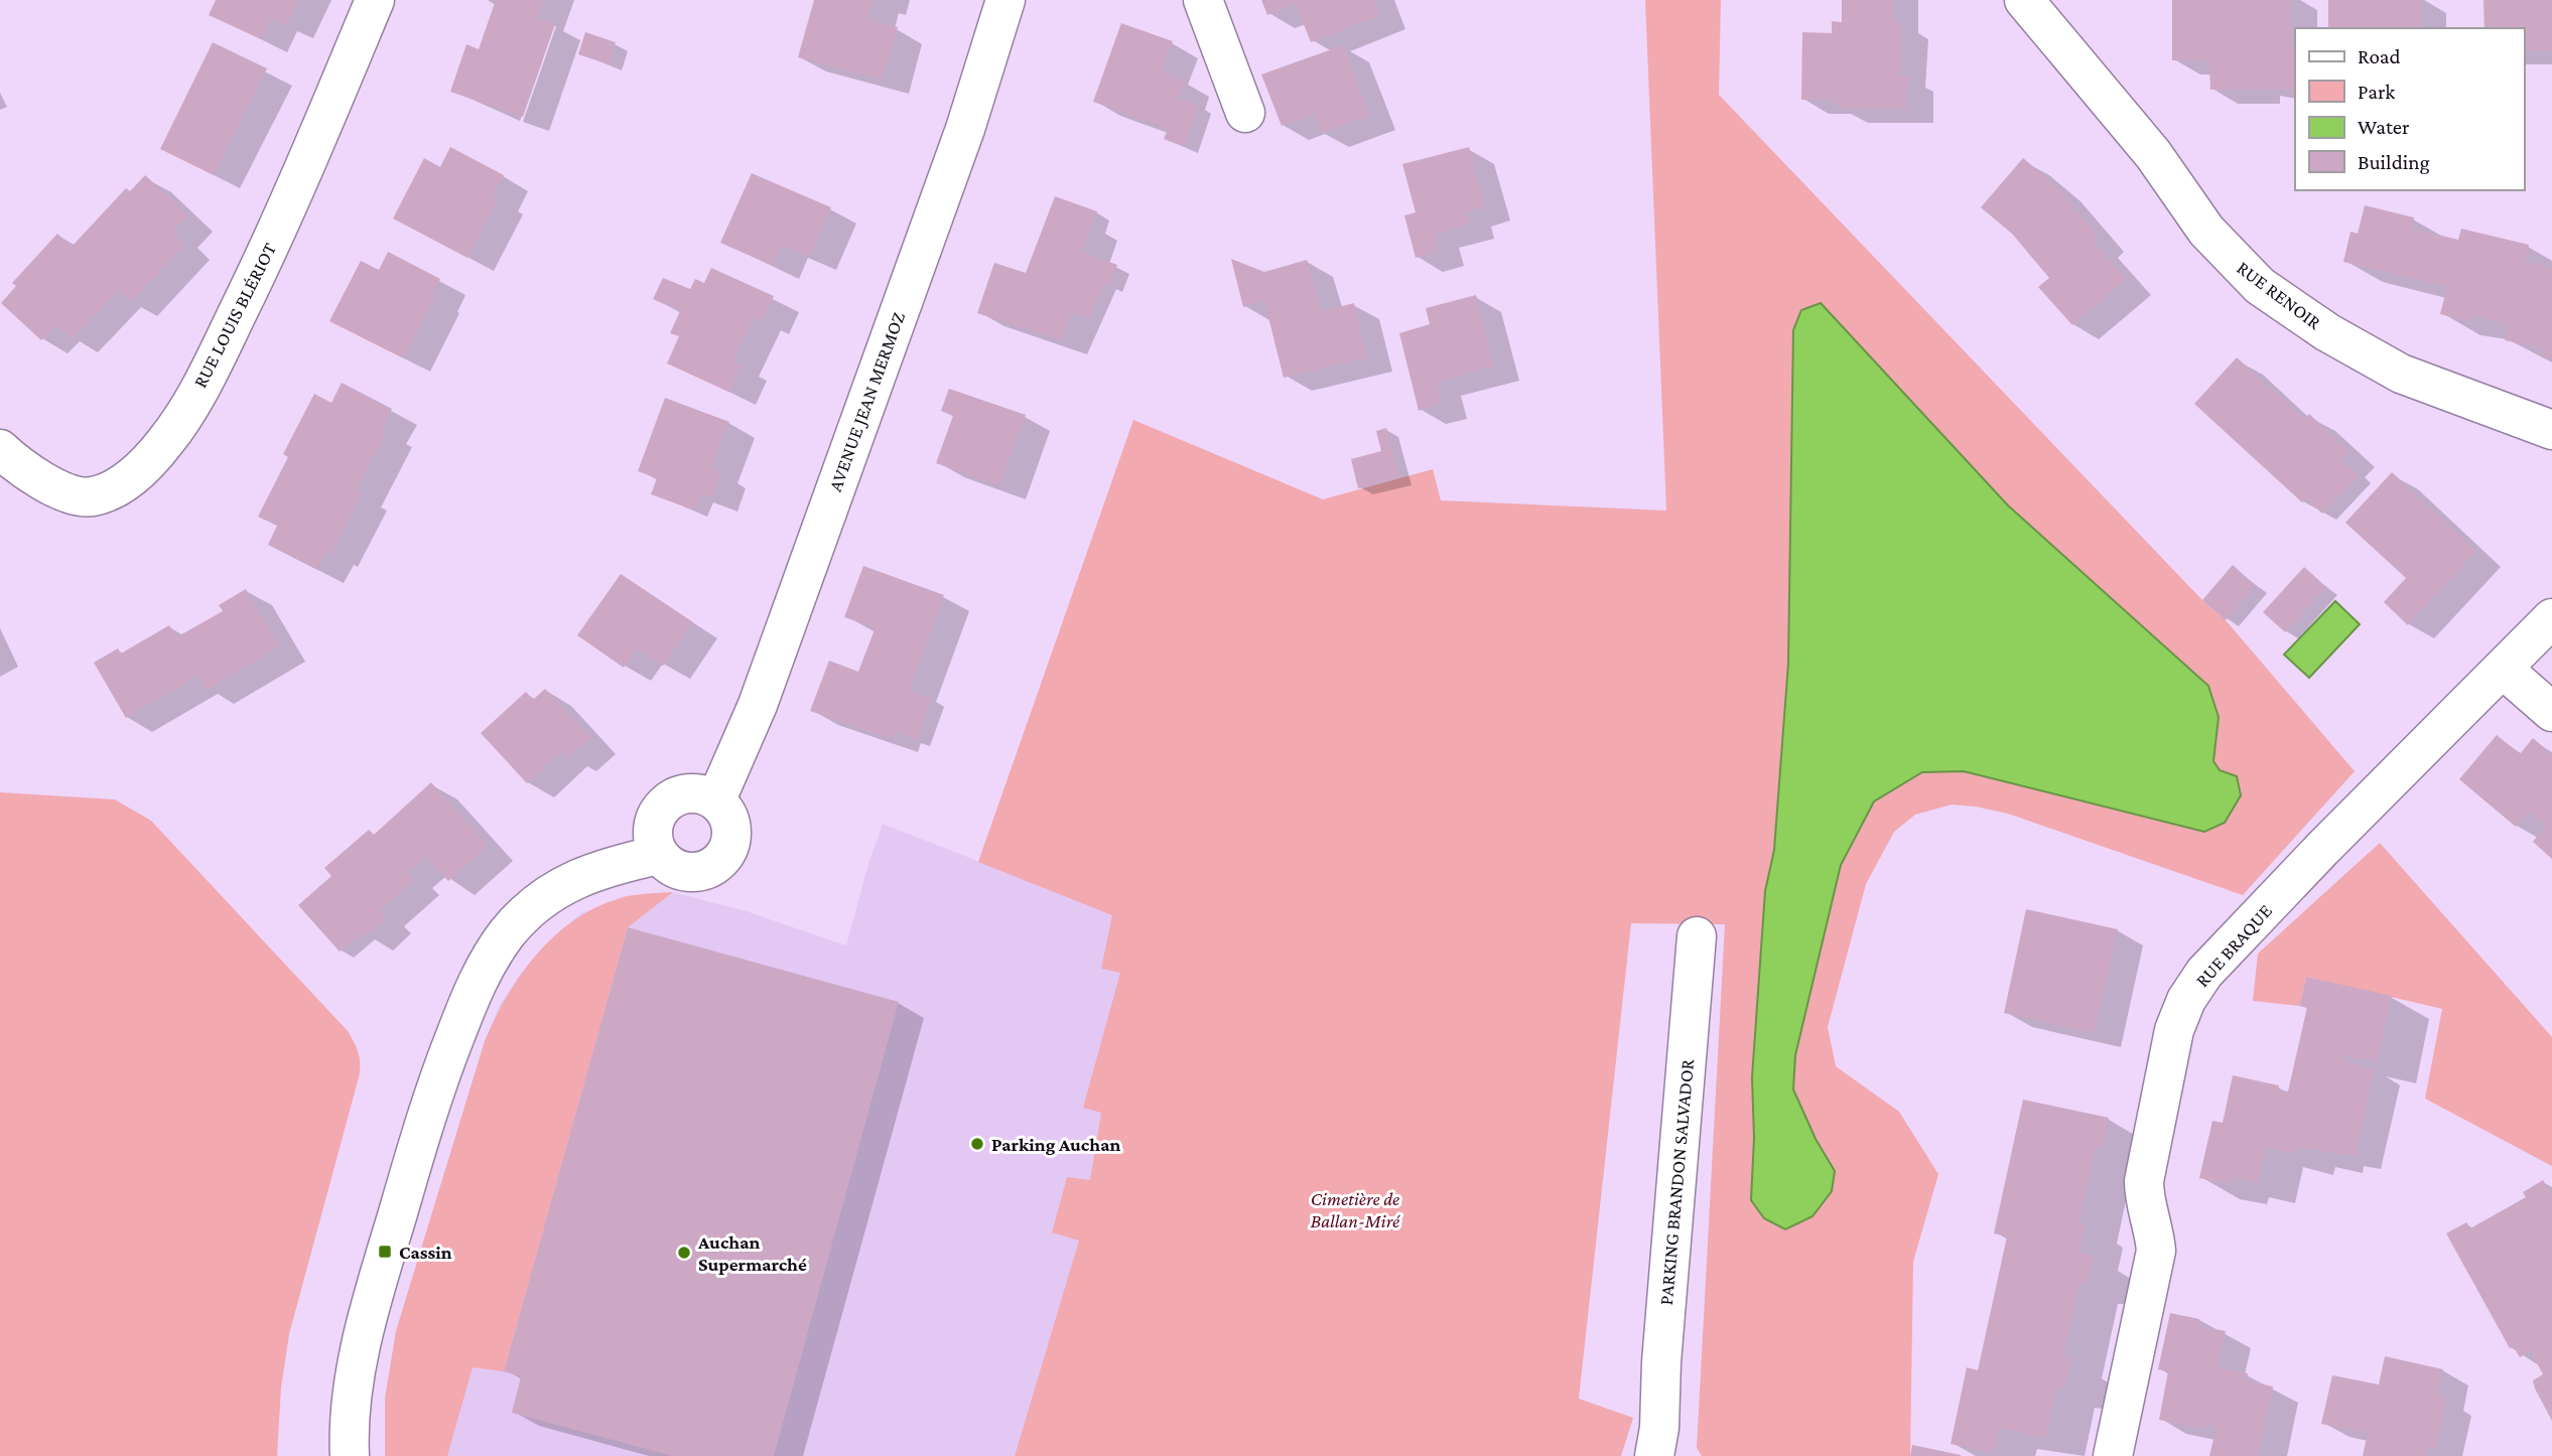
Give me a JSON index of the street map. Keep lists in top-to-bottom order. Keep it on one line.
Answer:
{"streets":{"street":["RUE RENOIR","RUE LOUIS BLÉRIOT","AVENUE JEAN MERMOZ","RUE BRAQUE","PARKING BRANDON SALVADOR"]},"parks":["Cimetière de Ballan-Miré"],"places":{"other":["Parking Auchan","Auchan Supermarché"],"transit":["Cassin"]},"legend":["Road","Park","Water","Building"]}
